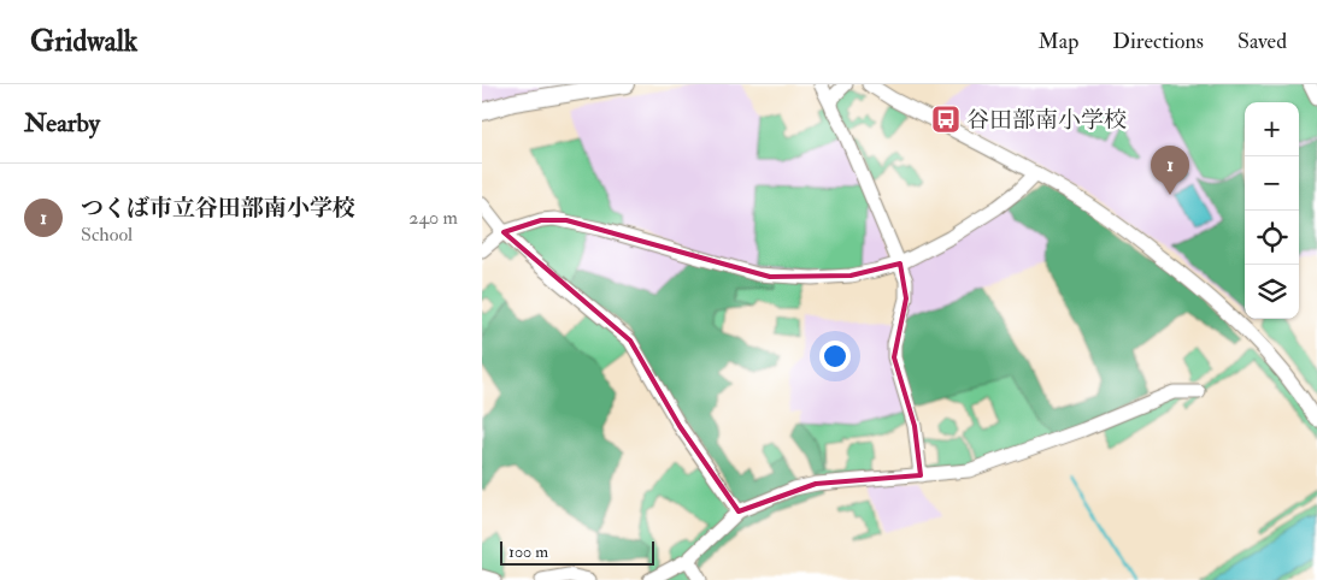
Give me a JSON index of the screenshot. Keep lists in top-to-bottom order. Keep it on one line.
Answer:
{"places":{"bus stop":["谷田部南小学校"]},"scale_bar":"100 m","page":{"header":"Gridwalk","nav":["Map","Directions","Saved"],"heading":"Nearby","map_buttons":["+","−"],"pins":"1","list":[{"mark":"1","name":"つくば市立谷田部南小学校","note":"School","value":"240 m"}],"scale":"100 m"}}
